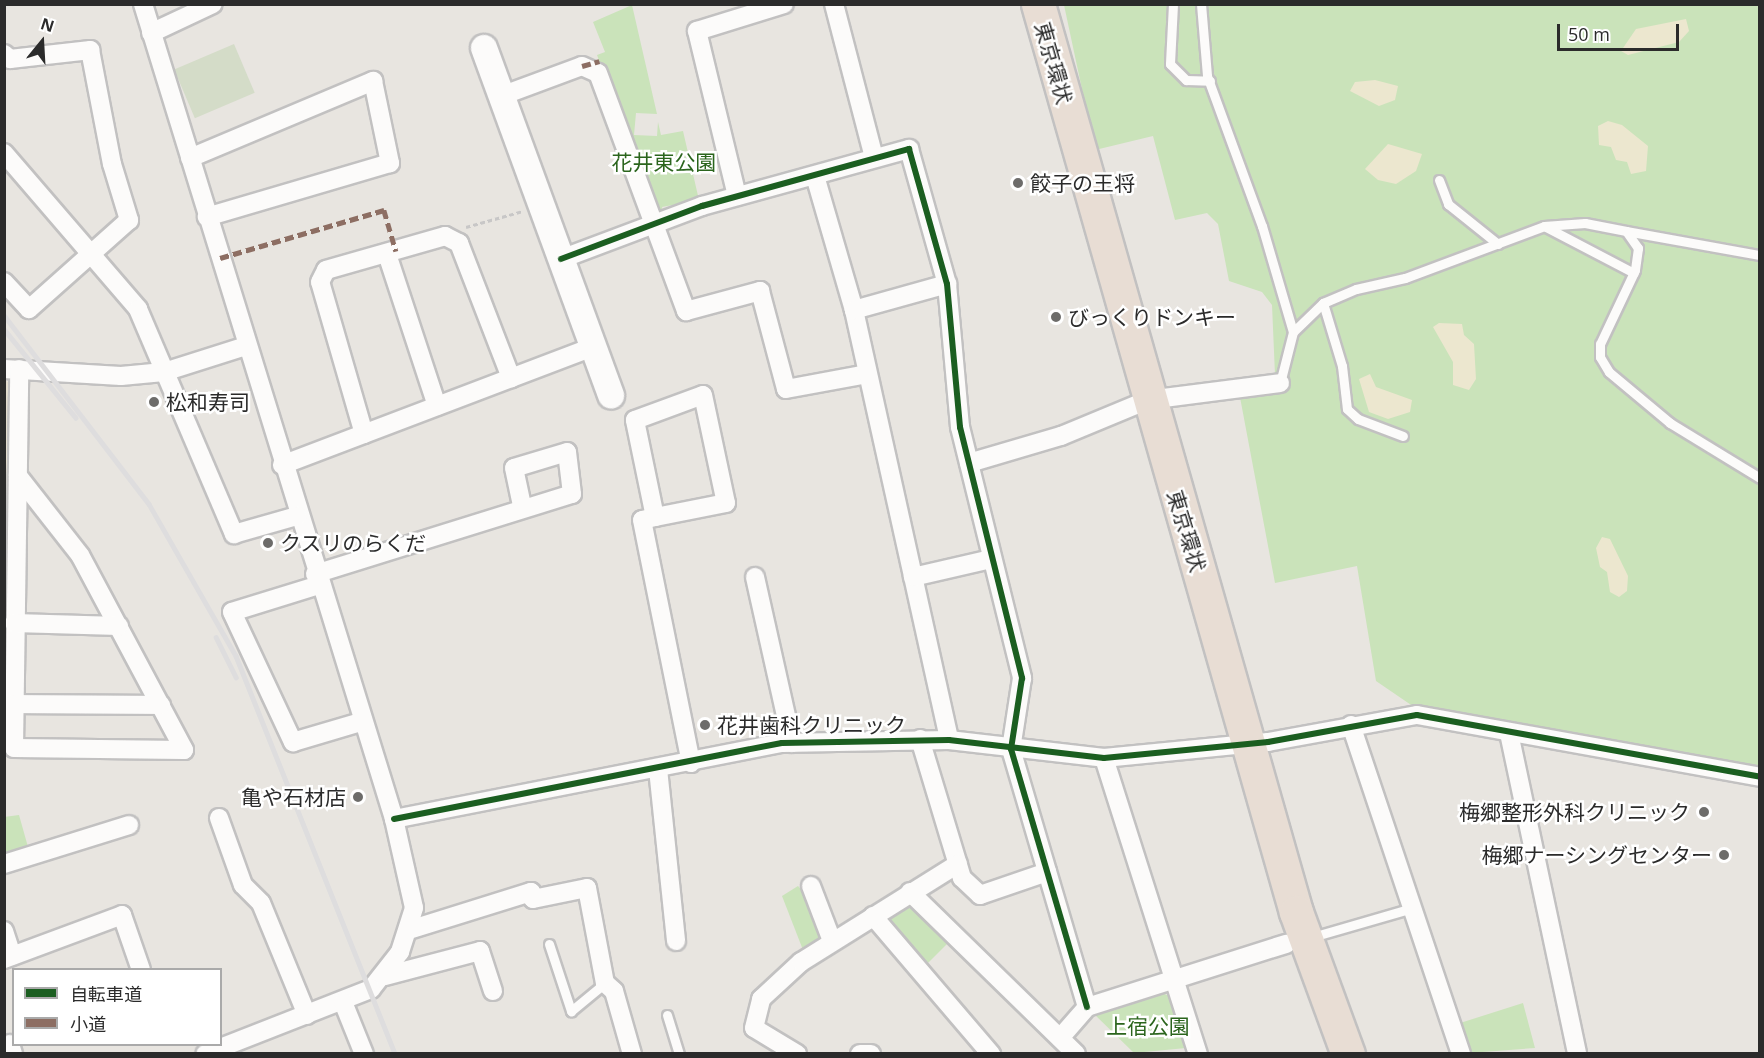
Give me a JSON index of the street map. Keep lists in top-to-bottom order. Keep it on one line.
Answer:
{"streets":{"highway":["東京環状"]},"parks":["花井東公園","上宿公園"],"places":["餃子の王将","びっくりドンキー","松和寿司","クスリのらくだ","花井歯科クリニック","亀や石材店","梅郷整形外科クリニック","梅郷ナーシングセンター"],"legend":["自転車道","小道"],"scale_bar":"50 m","north":"top"}
